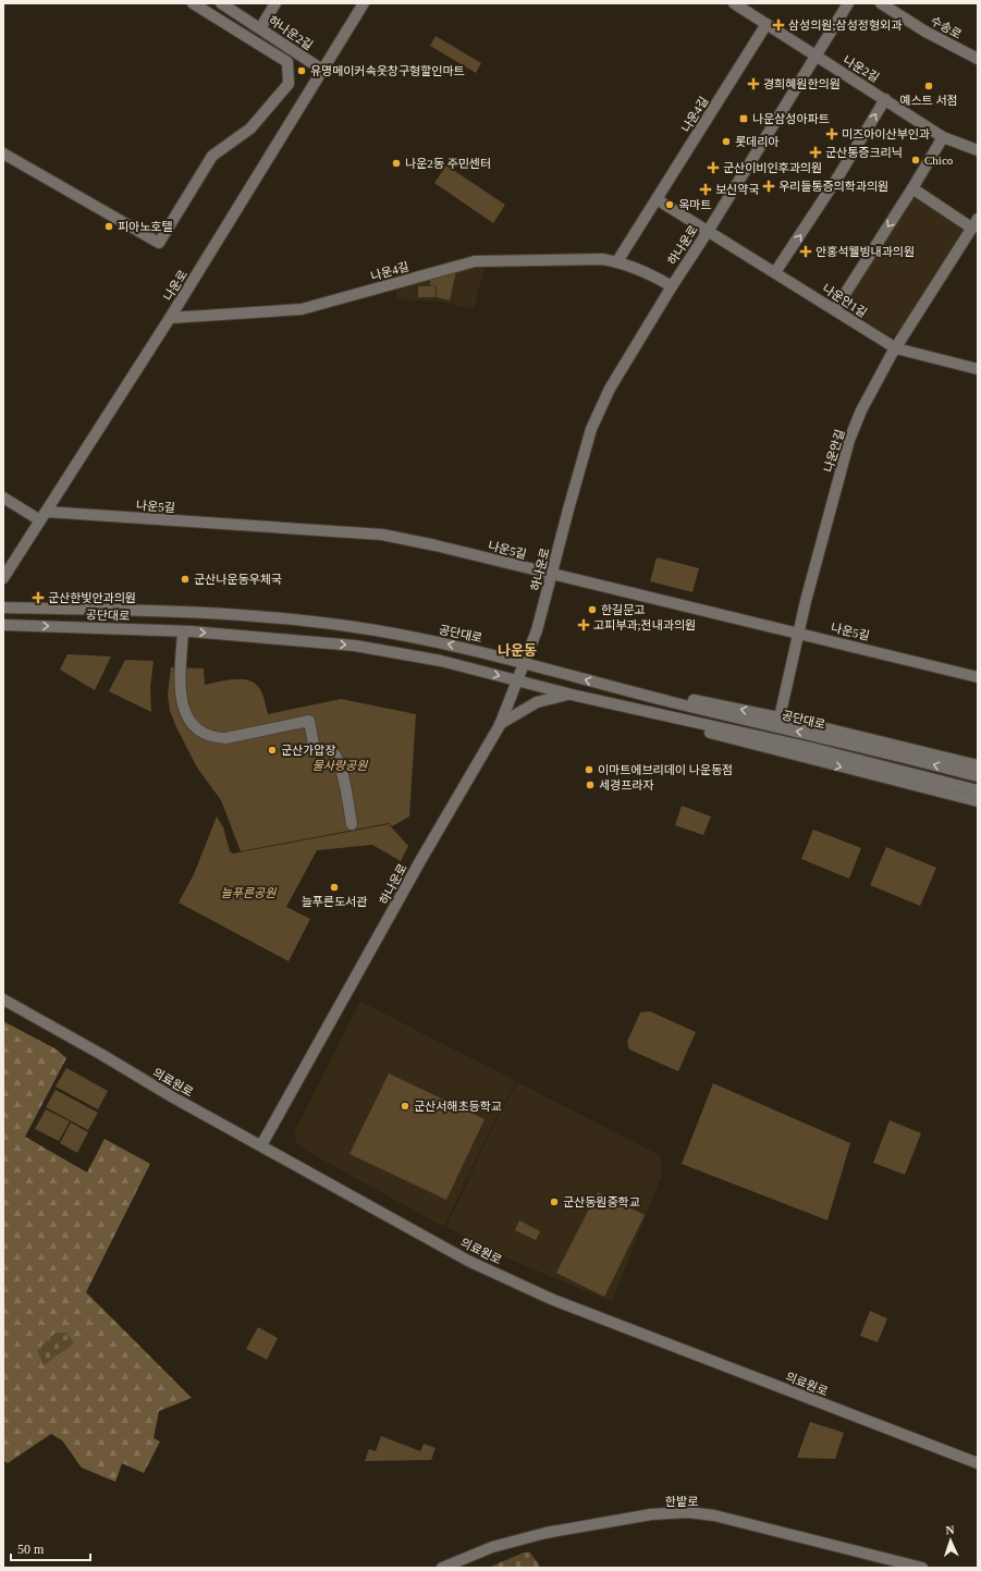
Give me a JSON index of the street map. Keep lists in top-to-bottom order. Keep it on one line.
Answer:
{"streets":{"street":["수송로","하나운2길","나운2길","나운4길","하나운로","나운로","나운안1길","나운안길","나운5길","공단대로","의료원로","한밭로"]},"crossings":[["하나운2길","나운로"],["나운2길","나운4길"],["나운2길","하나운로"],["나운4길","하나운로"],["나운4길","나운로"],["나운4길","나운안1길"],["하나운로","나운안1길"],["하나운로","나운5길"],["하나운로","공단대로"],["하나운로","의료원로"],["나운로","나운5길"],["나운안1길","나운안길"],["나운안길","나운5길"]],"districts":["나운동"],"parks":["물사랑공원","늘푸른공원"],"places":{"health":["삼성의원;삼성정형외과","경희혜원한의원","미즈아이산부인과","군산통증크리닉","군산이비인후과의원","우리들통증의학과의원","보신약국","안홍석웰빙내과의원","군산한빛안과의원","고피부과;전내과의원"],"other":["유명메이커속옷창구형할인마트","예스트 서점","롯데리아","Chico","나운2동 주민센터","옥마트","피아노호텔","군산나운동우체국","한길문고","군산가압장","이마트에브리데이 나운동점","세경프라자","늘푸른도서관","군산서해초등학교","군산동원중학교"],"transit":["나운삼성아파트"]},"scale_bar":"50 m","north":"top"}
